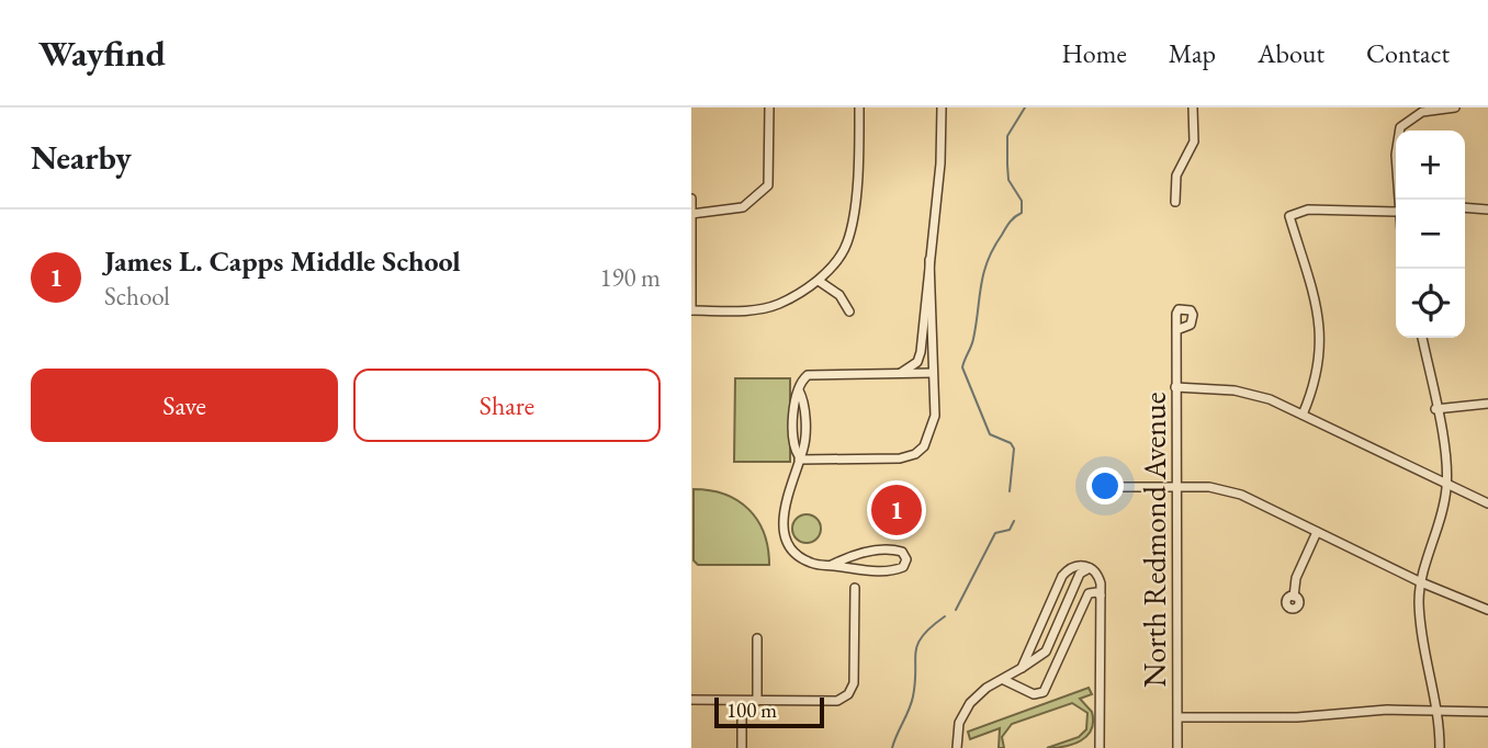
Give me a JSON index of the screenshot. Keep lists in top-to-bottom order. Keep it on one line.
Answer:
{"streets":{"street":["North Redmond Avenue"]},"scale_bar":"100 m","page":{"header":"Wayfind","nav":["Home","Map","About","Contact"],"heading":"Nearby","map_buttons":["+","−"],"list":[{"mark":"1","name":"James L. Capps Middle School","note":"School","value":"190 m"}],"buttons":["Save","Share"],"pins":"1","scale":"100 m"}}
